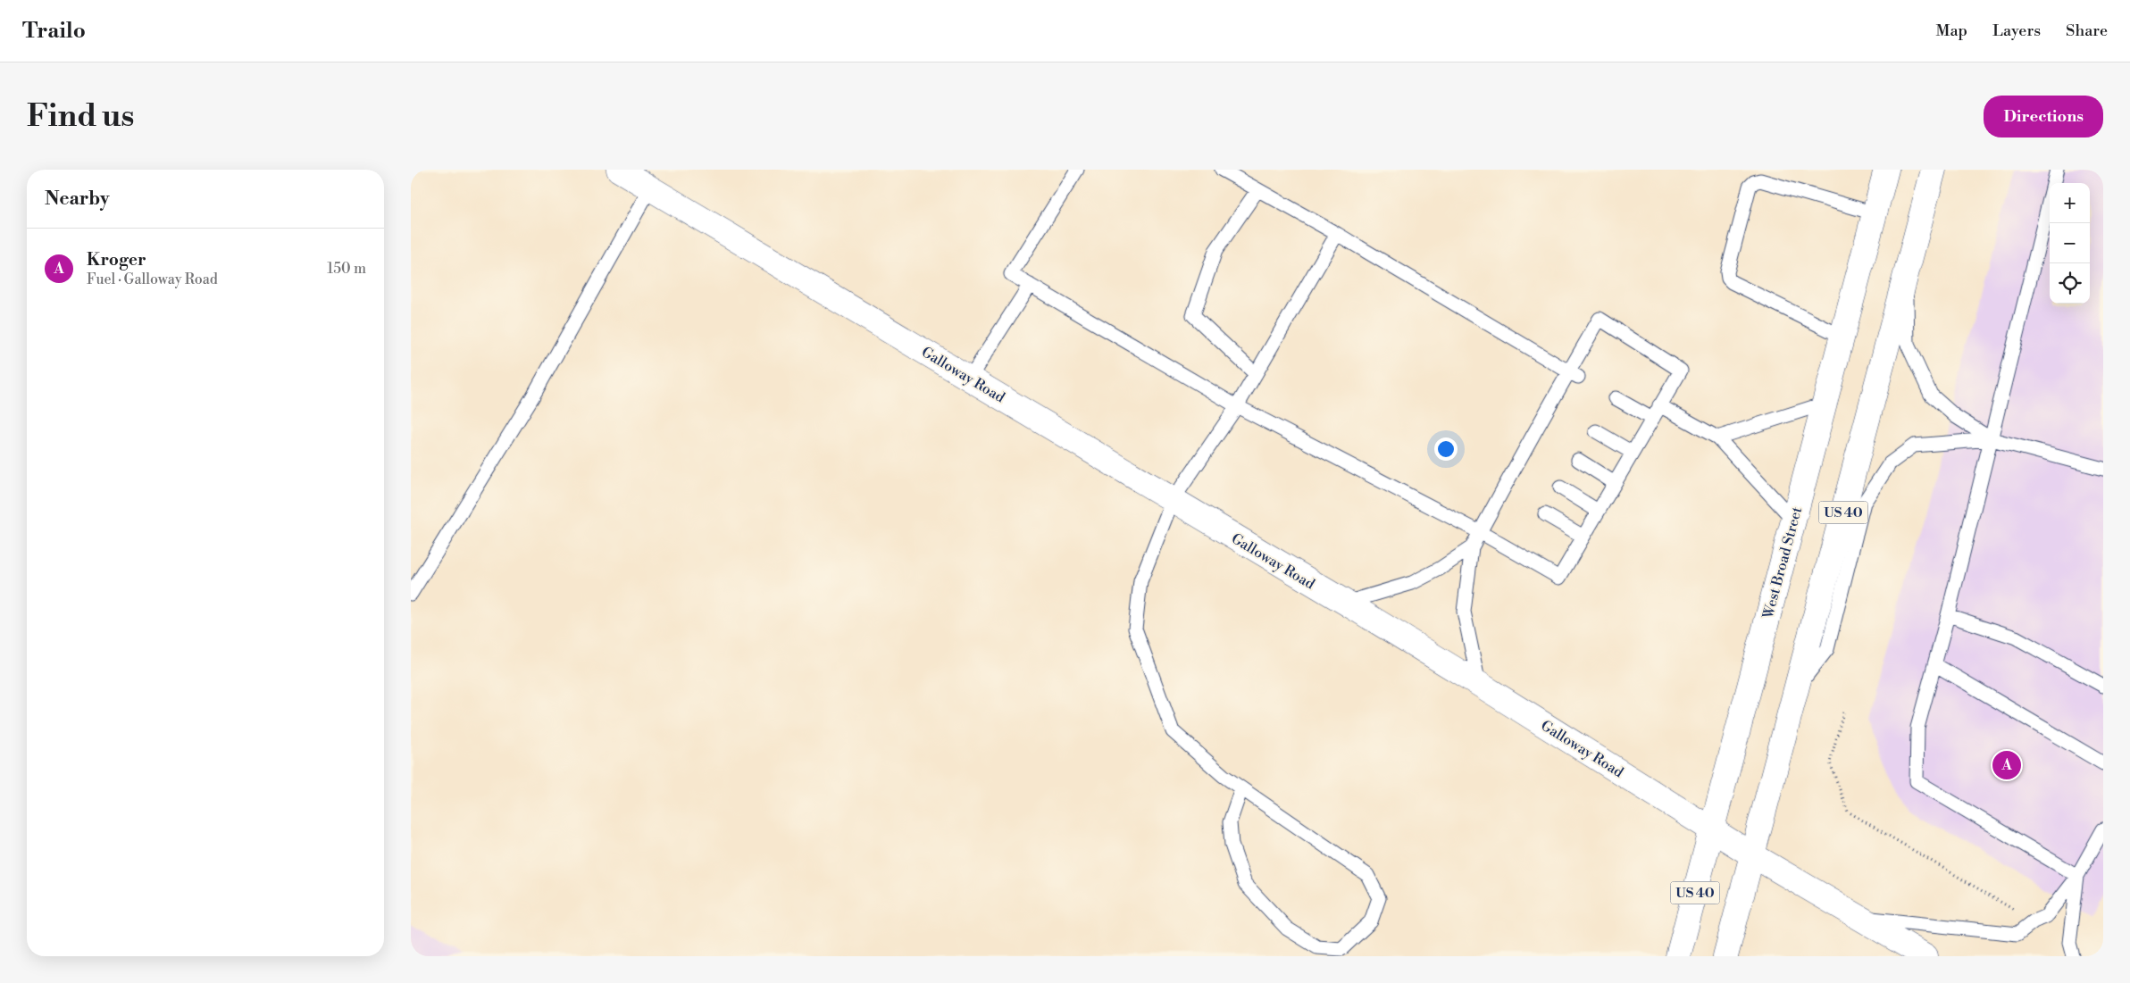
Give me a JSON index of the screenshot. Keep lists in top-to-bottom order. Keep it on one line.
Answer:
{"streets":{"main road":["Galloway Road","US 40","West Broad Street"]},"crossings":[["Galloway Road","US 40"],["Galloway Road","West Broad Street"]],"page":{"header":"Trailo","nav":["Map","Layers","Share"],"buttons":"Directions","title":"Find us","heading":"Nearby","map_buttons":["+","−"],"list":[{"mark":"A","name":"Kroger","note":"Fuel · Galloway Road","value":"150 m"}],"pins":"A"}}
